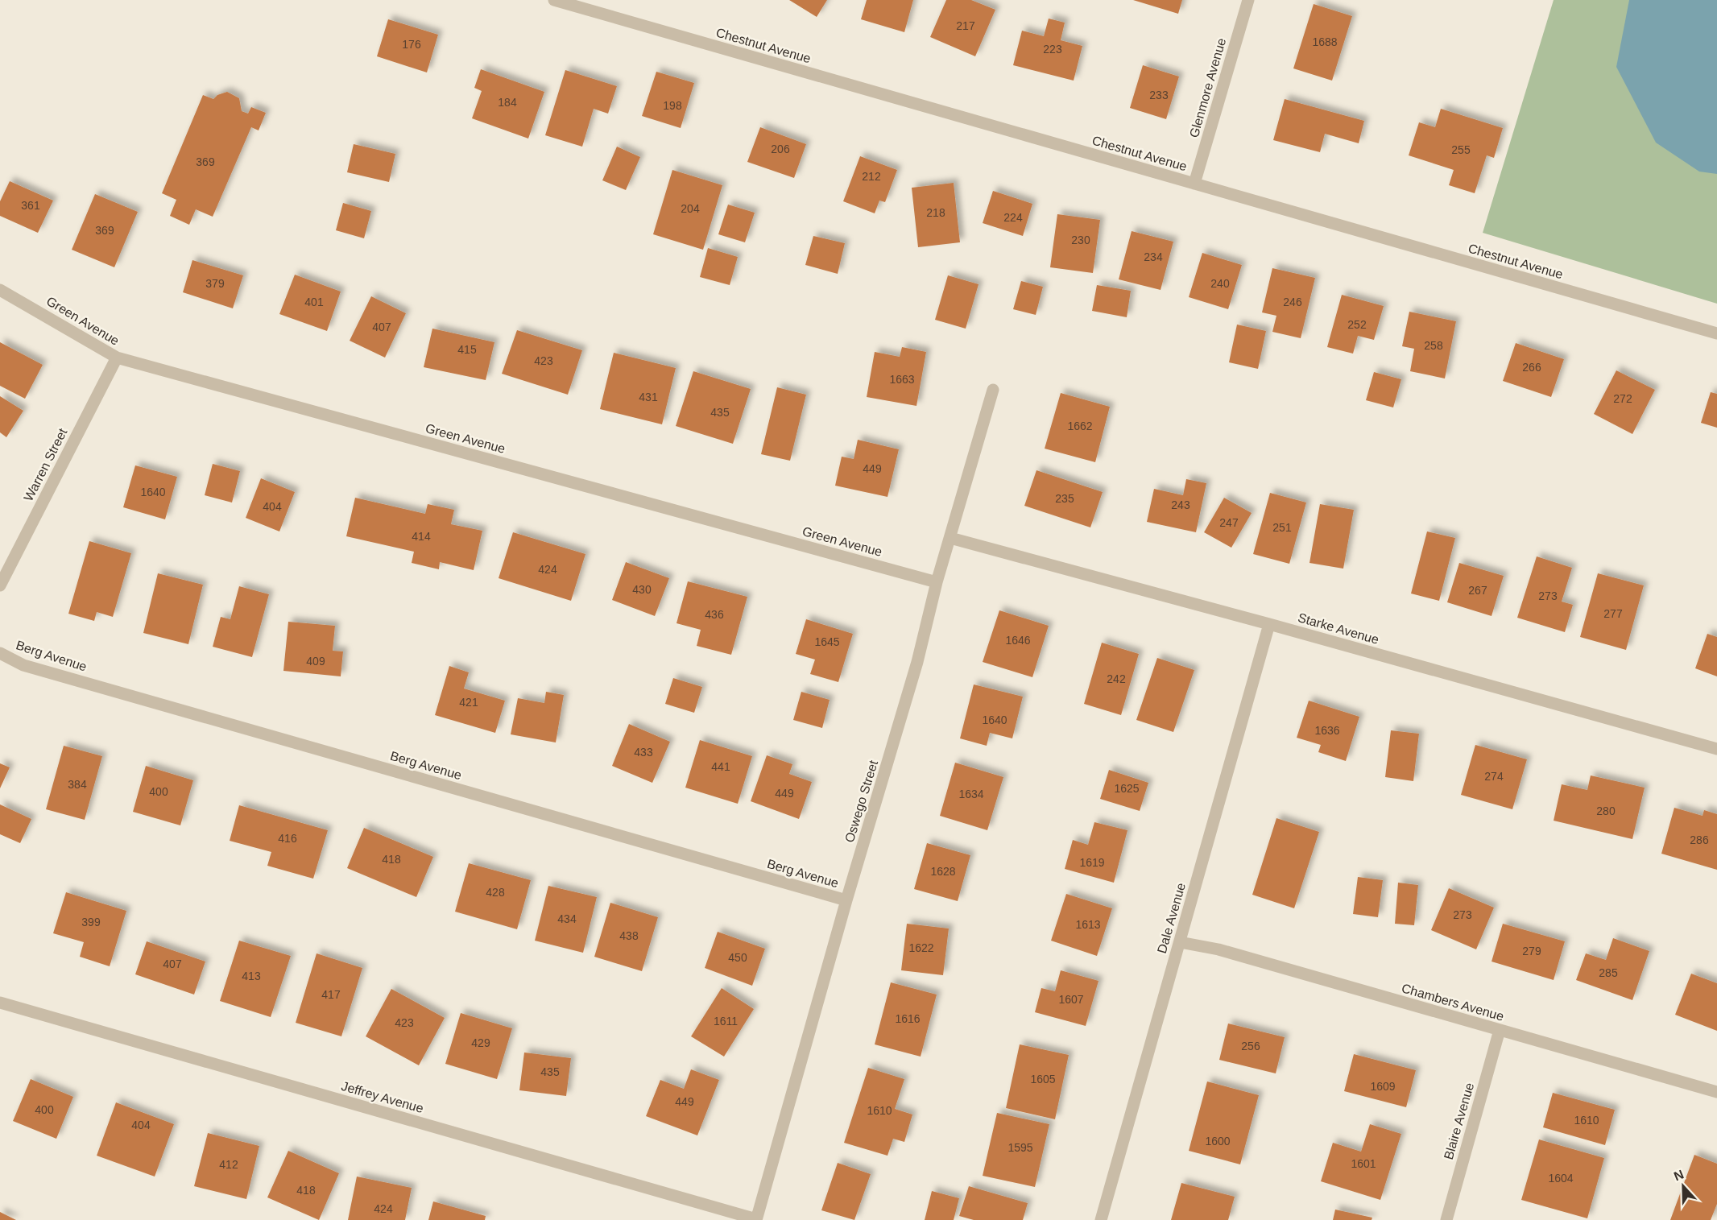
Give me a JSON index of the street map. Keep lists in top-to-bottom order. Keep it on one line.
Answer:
{"streets":{"street":["Chestnut Avenue","Glenmore Avenue","Green Avenue","Warren Street","Starke Avenue","Berg Avenue","Oswego Street","Dale Avenue","Chambers Avenue","Jeffrey Avenue","Blaire Avenue"]},"crossings":[["Chestnut Avenue","Glenmore Avenue"],["Green Avenue","Warren Street"],["Green Avenue","Oswego Street"],["Starke Avenue","Oswego Street"],["Starke Avenue","Dale Avenue"],["Berg Avenue","Oswego Street"],["Oswego Street","Jeffrey Avenue"],["Dale Avenue","Chambers Avenue"],["Chambers Avenue","Blaire Avenue"]],"house_numbers":["217","1688","176","223","233","184","198","206","255","369","212","361","204","218","224","369","230","234","379","240","401","246","252","407","258","415","423","266","1663","431","272","435","1662","449","1640","235","243","404","247","251","414","424","430","267","273","277","436","1646","1645","409","242","421","1640","1636","433","441","274","384","1625","400","449","1634","280","416","286","418","1619","1628","428","273","434","399","1613","438","1622","279","450","407","285","413","417","1607","1616","1611","423","429","256","435","1605","1609","449","400","1610","1610","404","1600","1595","1601","412","1604","418","424"],"north":"top"}
